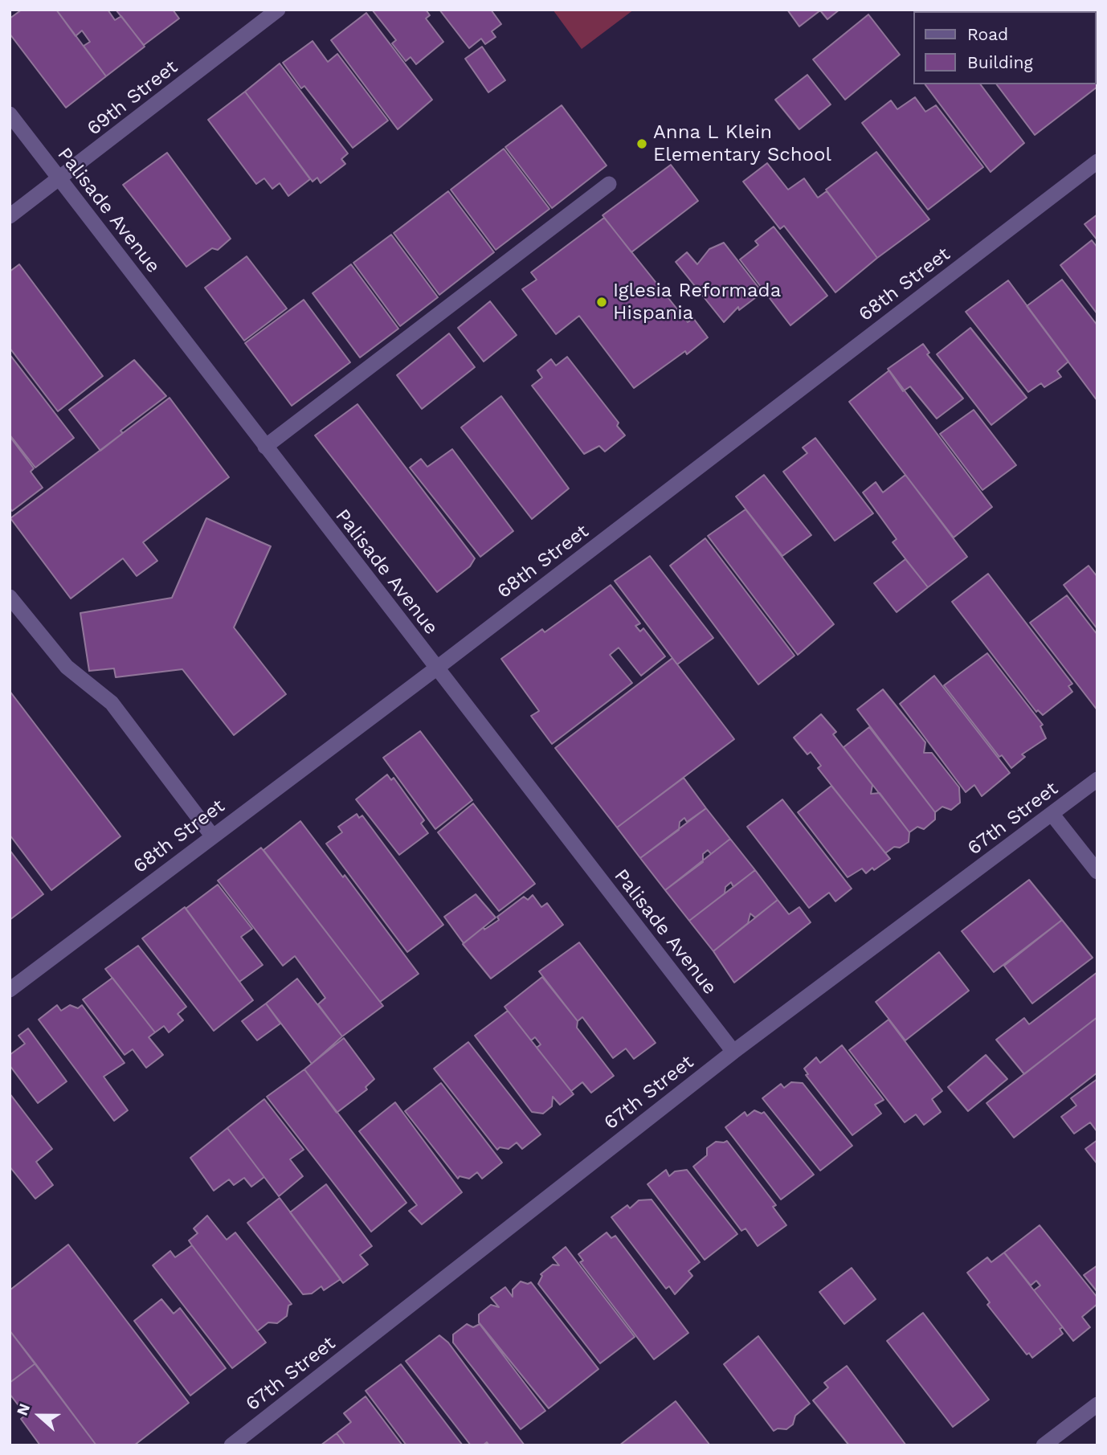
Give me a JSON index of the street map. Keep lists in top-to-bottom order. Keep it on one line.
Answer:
{"streets":{"street":["69th Street","Palisade Avenue","68th Street","67th Street"]},"crossings":[["69th Street","Palisade Avenue"],["Palisade Avenue","68th Street"],["Palisade Avenue","67th Street"]],"places":["Anna L Klein Elementary School","Iglesia Reformada Hispania"],"legend":["Road","Building"],"north":"left"}
